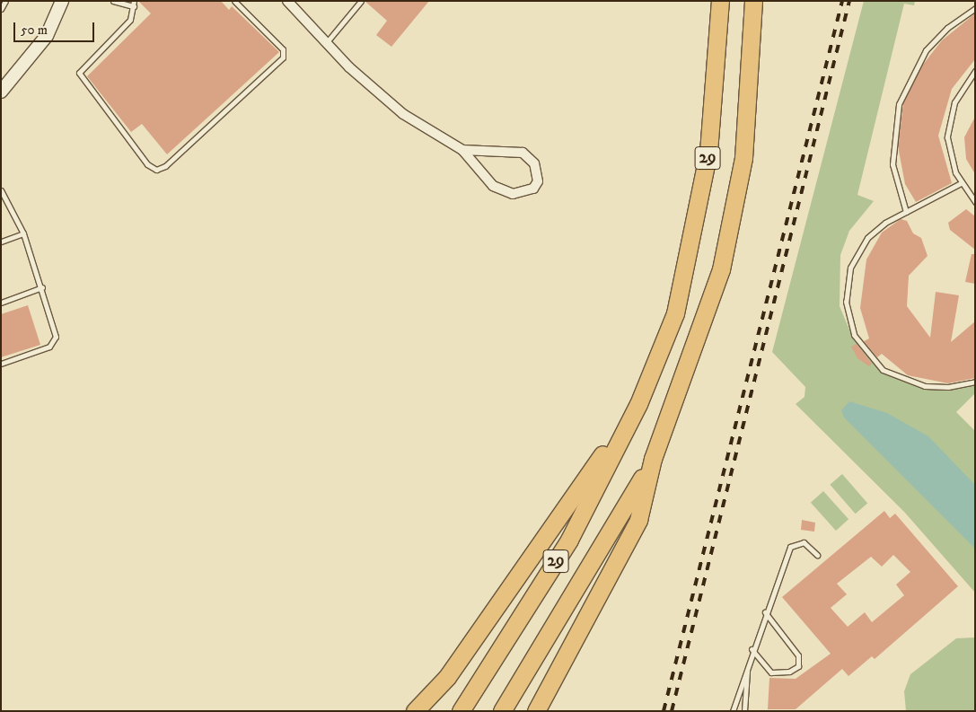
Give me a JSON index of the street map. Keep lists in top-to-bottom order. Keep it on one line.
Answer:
{"streets":{"highway":["29"]},"scale_bar":"50 m"}
